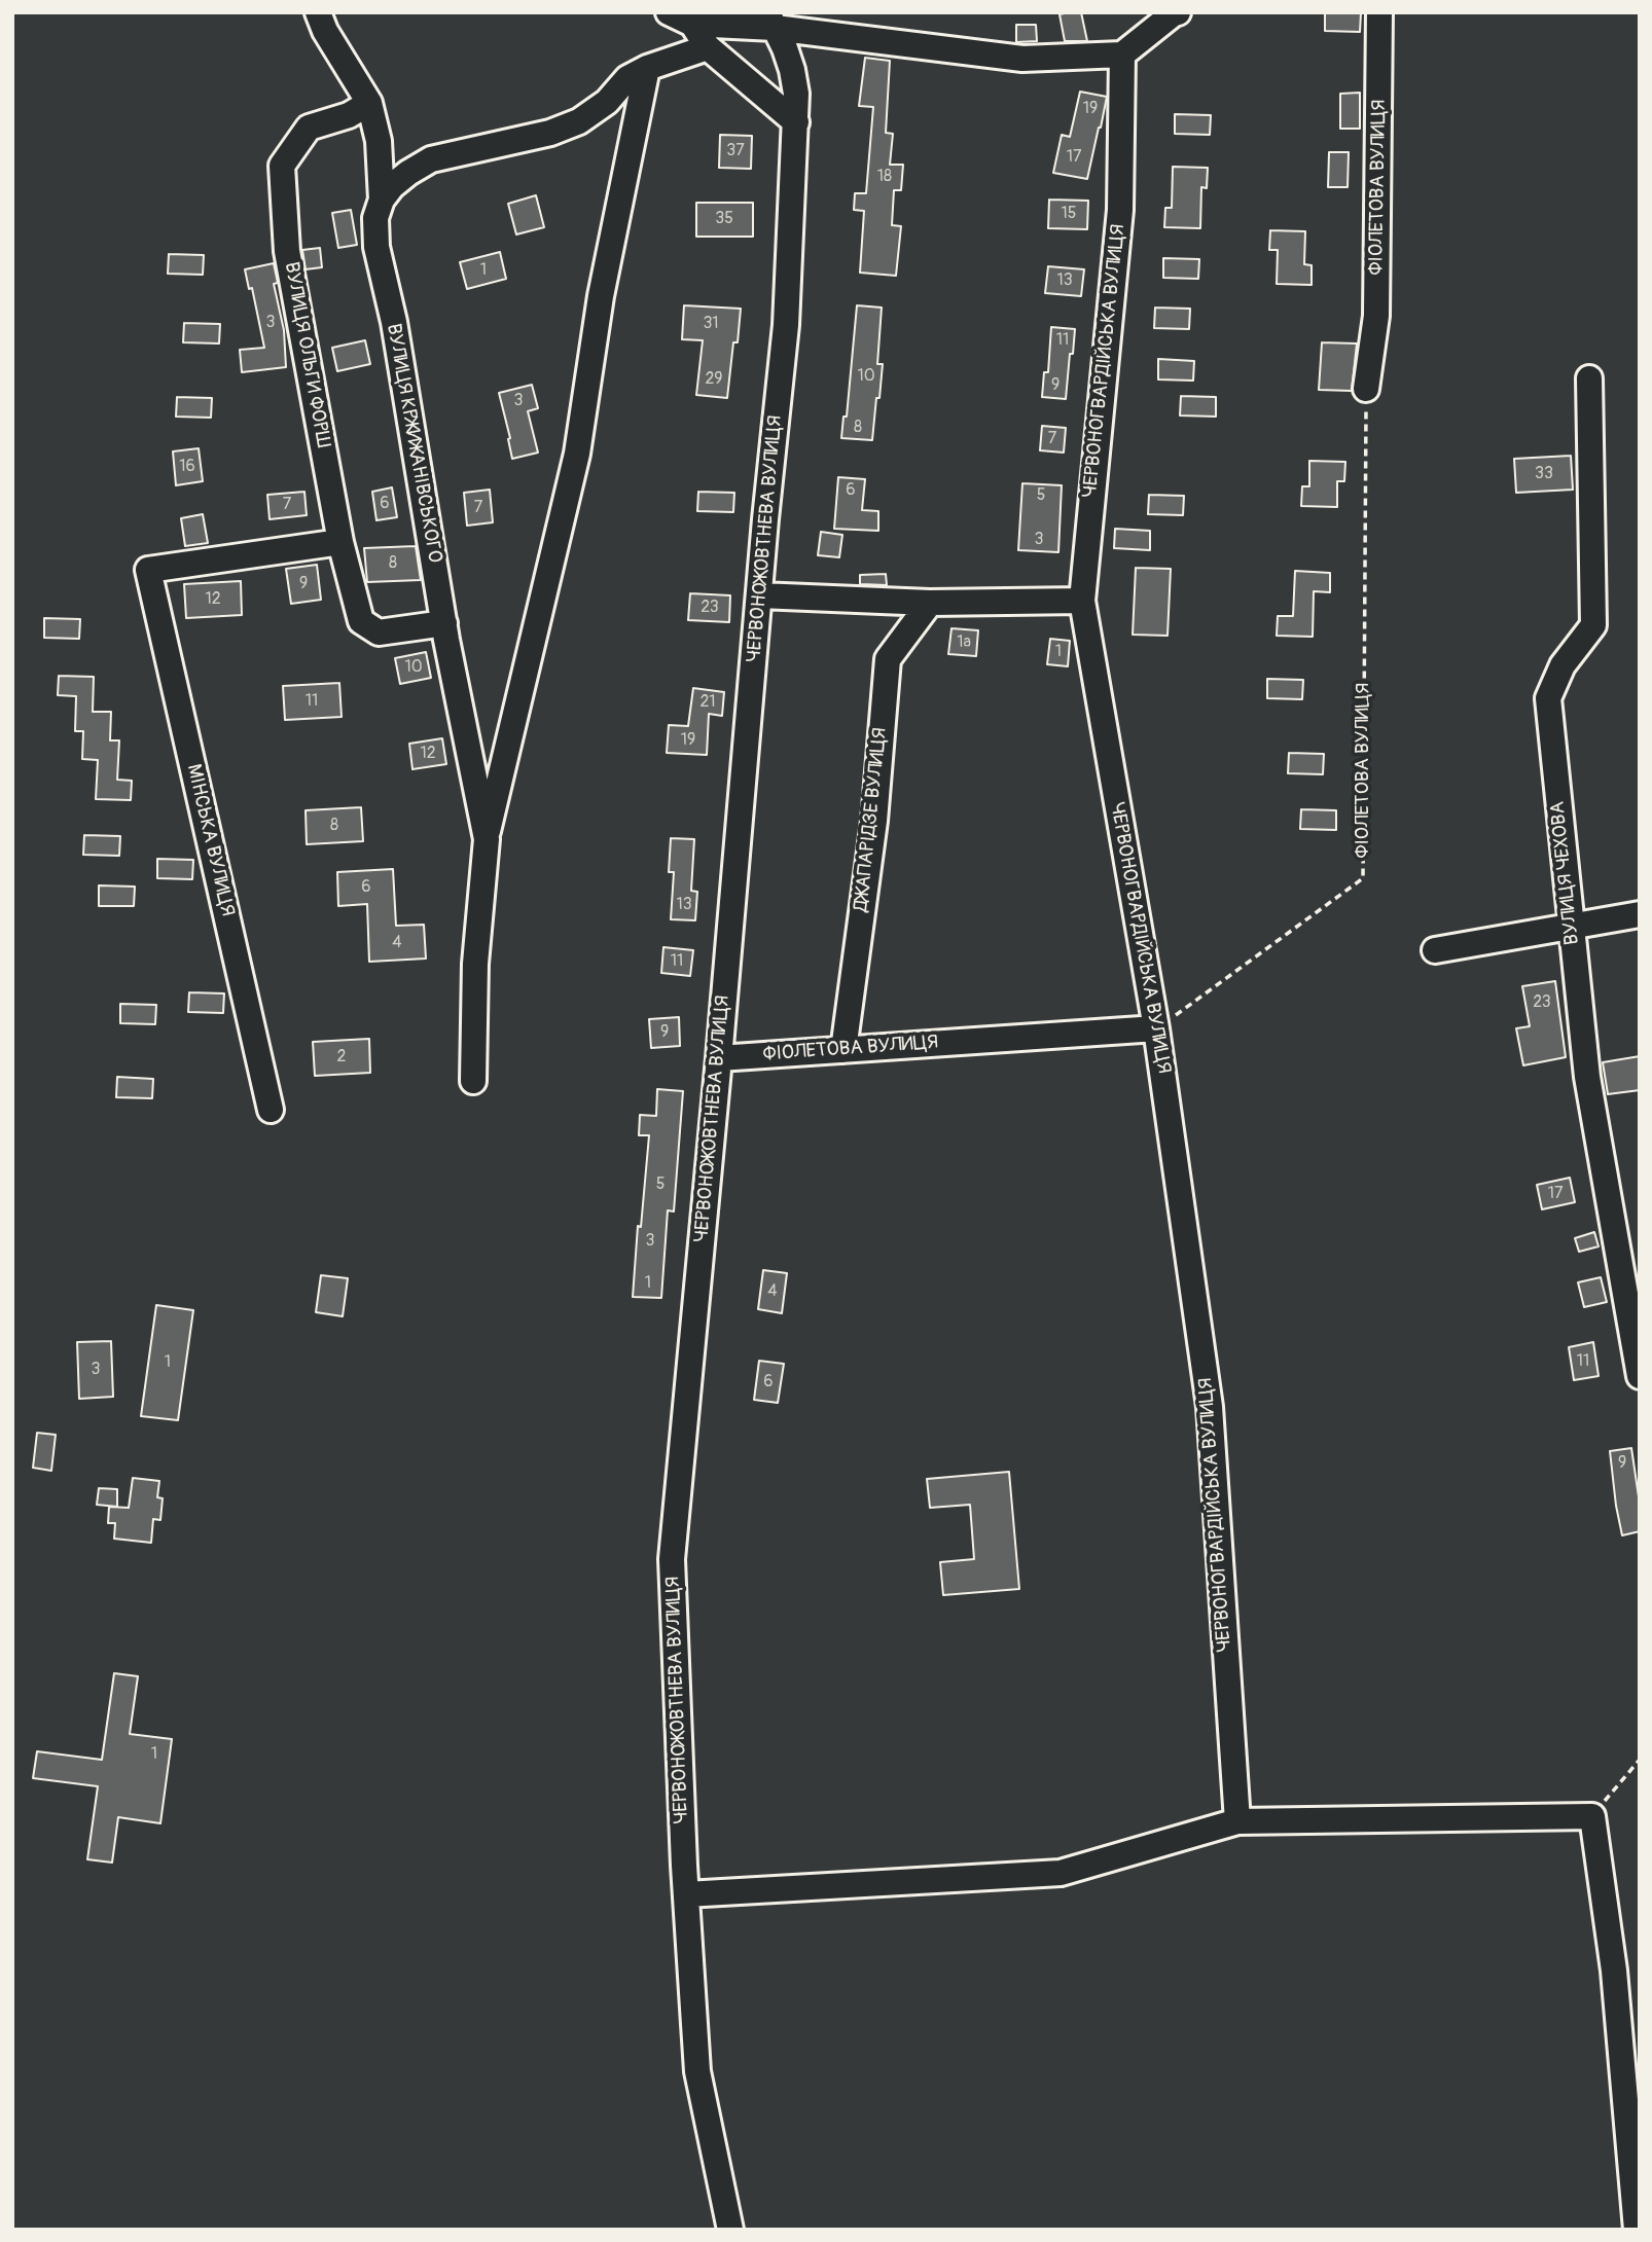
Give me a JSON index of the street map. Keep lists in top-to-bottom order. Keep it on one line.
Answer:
{"streets":{"street":["ФІОЛЕТОВА ВУЛИЦЯ","ВУЛИЦЯ ОЛЬГИ ФОРШ","ЧЕРВОНОГВАРДІЙСЬКА ВУЛИЦЯ","ВУЛИЦЯ КРЖИЖАНІВСЬКОГО","ЧЕРВОНОЖОВТНЕВА ВУЛИЦЯ","ДЖАПАРІДЗЕ ВУЛИЦЯ","МІНСЬКА ВУЛИЦЯ","ВУЛИЦЯ ЧЕХОВА"]},"crossings":[["ФІОЛЕТОВА ВУЛИЦЯ","ЧЕРВОНОГВАРДІЙСЬКА ВУЛИЦЯ"],["ФІОЛЕТОВА ВУЛИЦЯ","ЧЕРВОНОЖОВТНЕВА ВУЛИЦЯ"],["ФІОЛЕТОВА ВУЛИЦЯ","ДЖАПАРІДЗЕ ВУЛИЦЯ"],["ВУЛИЦЯ ОЛЬГИ ФОРШ","ВУЛИЦЯ КРЖИЖАНІВСЬКОГО"],["ВУЛИЦЯ ОЛЬГИ ФОРШ","МІНСЬКА ВУЛИЦЯ"]],"house_numbers":["19","37","17","18","15","35","1","13","3","31","11","10","29","9","3","8","7","16","33","6","5","6","7","7","3","8","9","12","23","1а","1","10","11","21","19","12","8","6","13","4","11","23","9","2","5","17","3","1","4","11","1","3","6","9","1"]}
